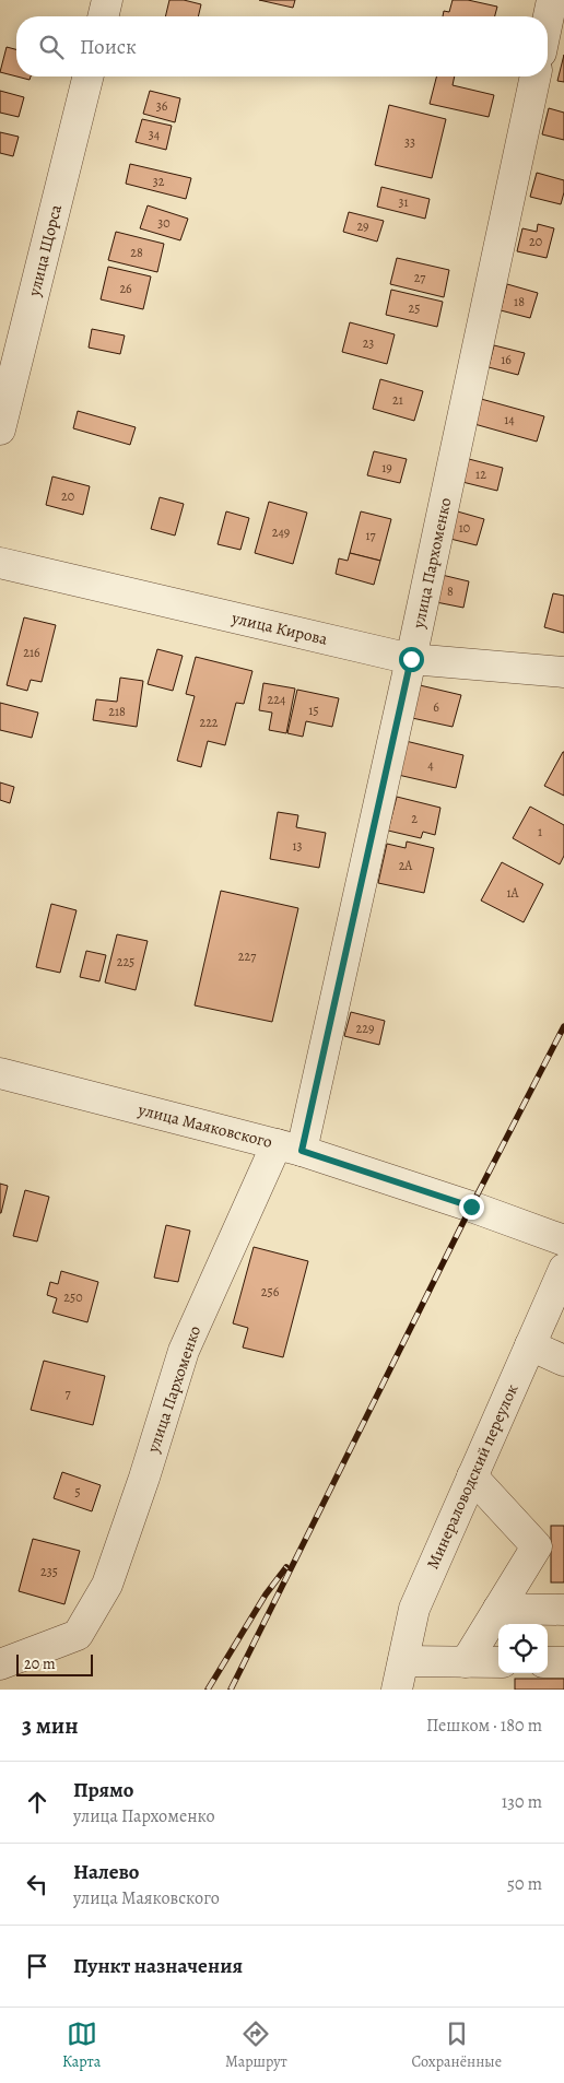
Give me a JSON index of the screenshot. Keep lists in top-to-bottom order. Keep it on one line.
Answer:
{"streets":{"street":["улица Щорса","улица Пархоменко","улица Кирова","улица Маяковского","Минераловодский переулок"]},"crossings":[["улица Пархоменко","улица Кирова"],["улица Пархоменко","улица Маяковского"]],"house_numbers":["36","34","33","32","31","30","29","20","28","27","26","18","25","23","16","21","14","19","12","20","10","249","17","8","216","224","6","15","218","222","4","2","1","13","2А","1А","227","225","229","256","250","7","5","235"],"scale_bar":"20 m","page":{"search":"Поиск","scale":"20 m","heading":["3 мин","Пешком · 180 m"],"list":[["Прямо","улица Пархоменко","130 m"],["Налево","улица Маяковского","50 m"],"Пункт назначения"],"nav":["Карта","Маршрут","Сохранённые"]}}
